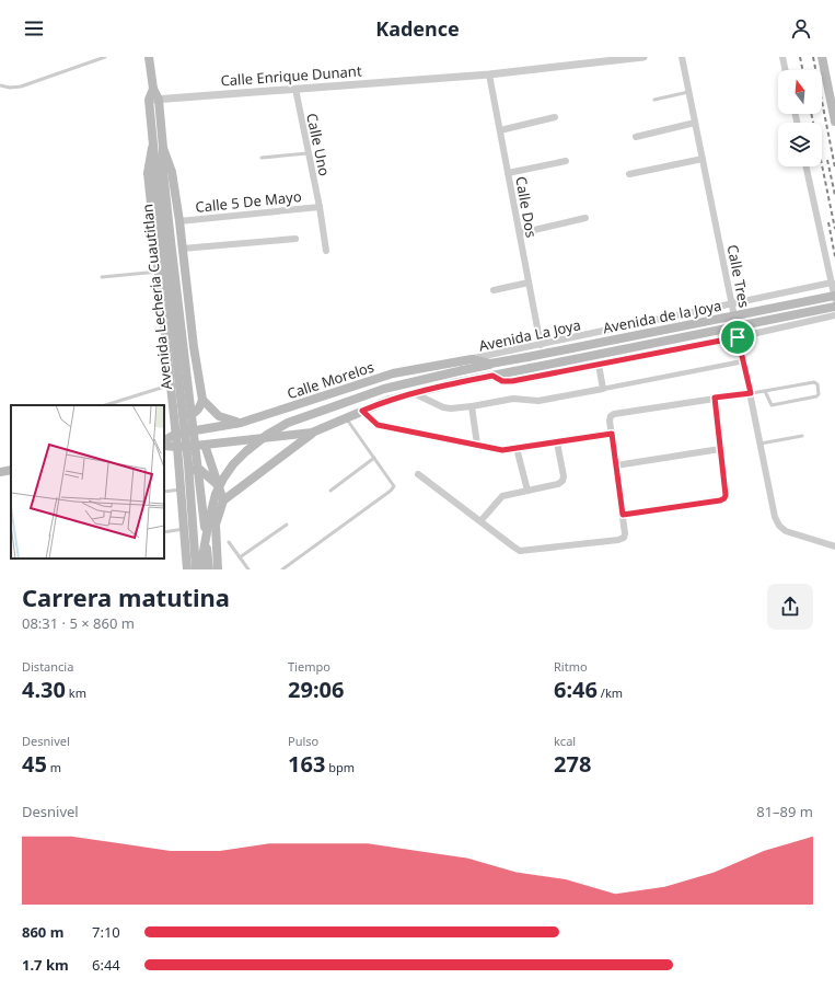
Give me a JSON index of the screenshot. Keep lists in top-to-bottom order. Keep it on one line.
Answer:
{"streets":{"main road":["Avenida Lecheria Cuautitlan","Avenida de la Joya","Calle Morelos"],"street":["Calle Enrique Dunant","Calle Uno","Calle 5 De Mayo","Calle Dos","Calle Tres","Avenida La Joya"]},"crossings":[["Calle Enrique Dunant","Calle Uno"],["Calle Enrique Dunant","Calle Dos"],["Calle Enrique Dunant","Avenida Lecheria Cuautitlan"],["Calle Uno","Calle 5 De Mayo"],["Calle Dos","Avenida La Joya"],["Calle Tres","Avenida La Joya"],["Avenida de la Joya","Calle Morelos"],["Avenida La Joya","Calle Morelos"]],"north":"top","page":{"header":"Kadence","heading":["Carrera matutina","08:31 · 5 × 860 m"],"stats":[["Distancia","4.30 km"],["Tiempo","29:06"],["Ritmo","6:46 /km"],["Desnivel","45 m"],["Pulso","163 bpm"],["kcal","278"]],"chart":["Desnivel","81–89 m"],"list":[{"name":"860 m","note":"7:10"},{"name":"1.7 km","note":"6:44"}]}}
